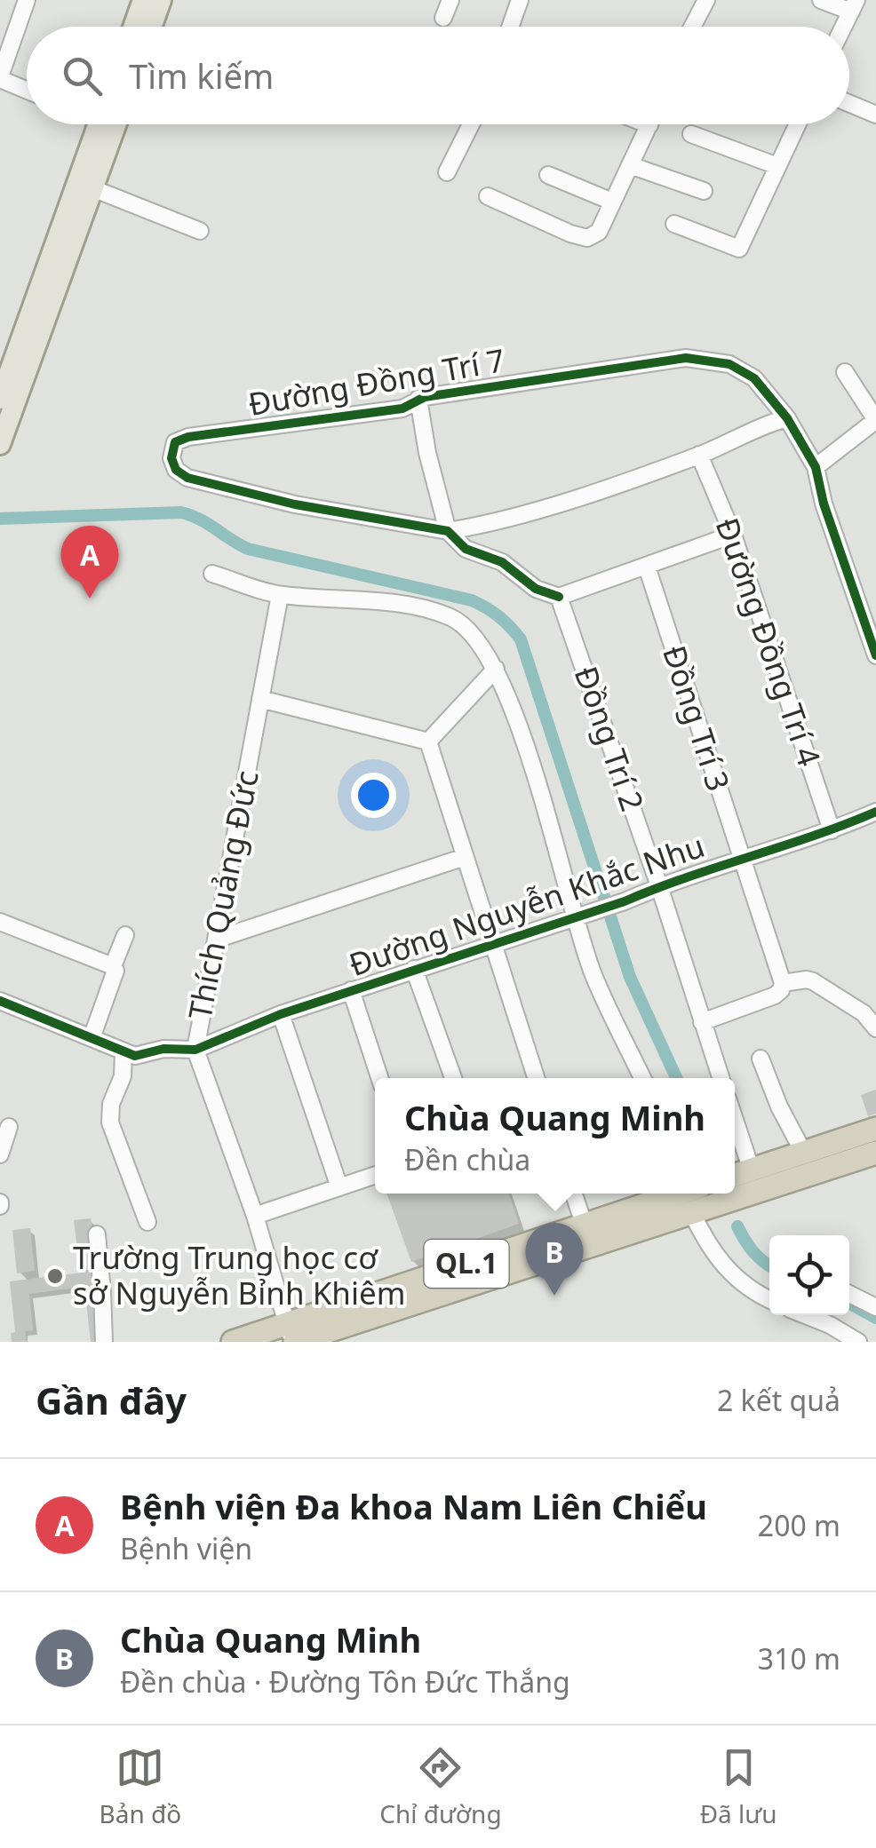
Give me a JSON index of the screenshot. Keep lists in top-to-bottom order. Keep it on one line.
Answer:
{"streets":{"highway":["QL.1"],"street":["Đường Đồng Trí 7","Đường Đồng Trí 4","Đồng Trí 3","Đồng Trí 2","Thích Quảng Đức","Đường Nguyễn Khắc Nhu"]},"crossings":[["Đường Đồng Trí 4","Đường Nguyễn Khắc Nhu"],["Đồng Trí 3","Đường Nguyễn Khắc Nhu"],["Đồng Trí 2","Đường Nguyễn Khắc Nhu"],["Thích Quảng Đức","Đường Nguyễn Khắc Nhu"],["Thích Quảng Đức","QL.1"]],"places":["Trường Trung học cơ sở Nguyễn Bỉnh Khiêm"],"page":{"search":"Tìm kiếm","pins":["A","B"],"popup":["Chùa Quang Minh","Đền chùa"],"heading":["Gần đây","2 kết quả"],"list":[{"mark":"A","name":"Bệnh viện Đa khoa Nam Liên Chiểu","note":"Bệnh viện","value":"200 m"},{"mark":"B","name":"Chùa Quang Minh","note":"Đền chùa · Đường Tôn Đức Thắng","value":"310 m"}],"nav":["Bản đồ","Chỉ đường","Đã lưu"]}}
